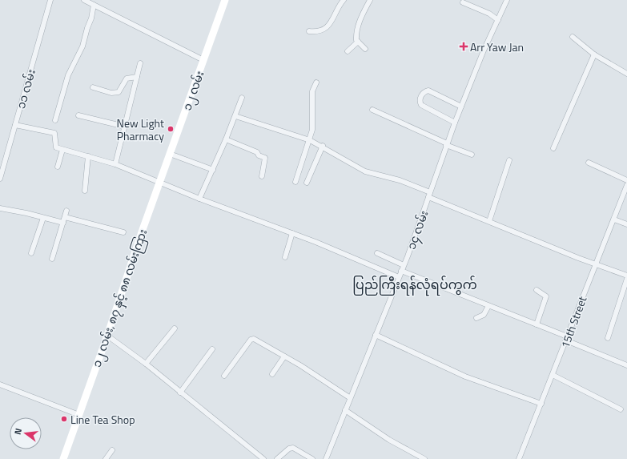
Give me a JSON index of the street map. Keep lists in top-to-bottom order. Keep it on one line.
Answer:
{"streets":{"main road":["၁၂ လမ်း","၁၂ လမ်း, ၈၇ နှင့် ၈၈ လမ်းကြား"],"street":["၁၁ လမ်း","၁၄ လမ်း","15th Street"]},"crossings":[["၁၂ လမ်း","၁၂ လမ်း, ၈၇ နှင့် ၈၈ လမ်းကြား"]],"districts":["ပြည်ကြီးရန်လုံရပ်ကွက်"],"places":{"health":["Arr Yaw Jan"],"other":["New Light Pharmacy","Line Tea Shop"]},"north":"left"}
